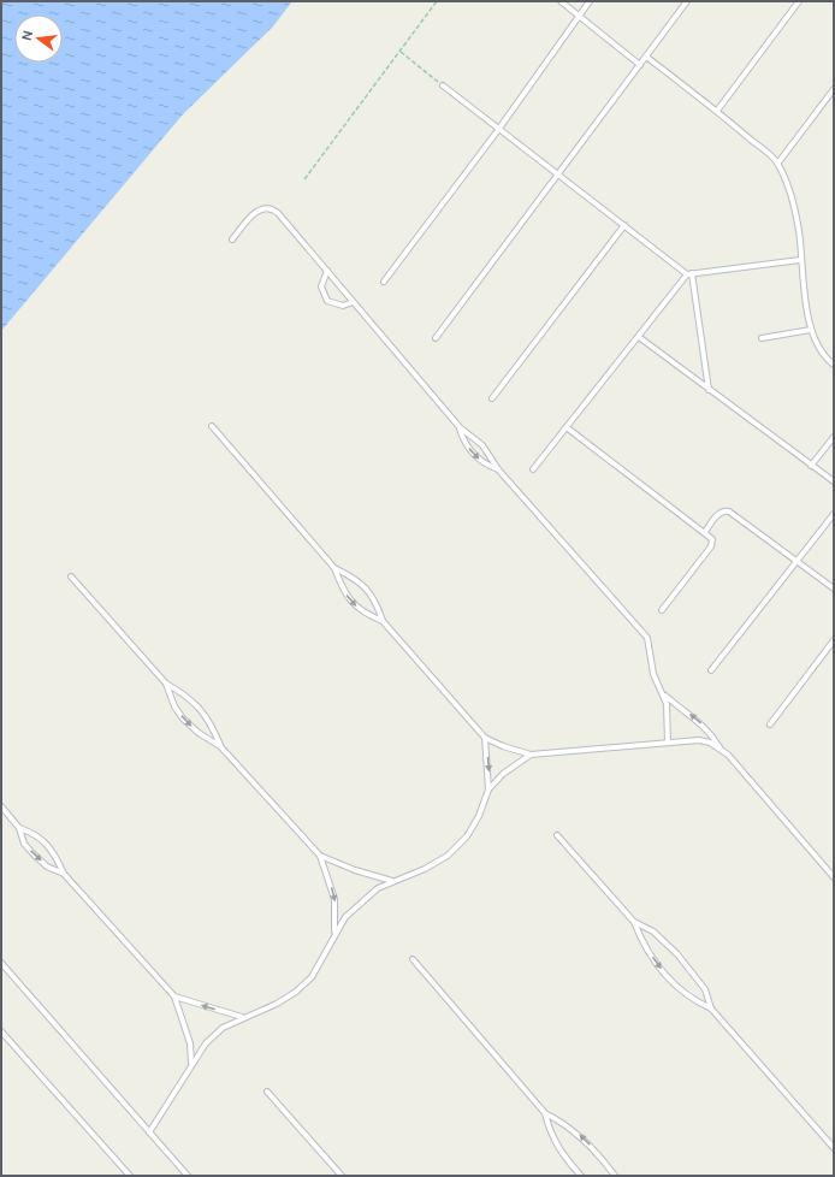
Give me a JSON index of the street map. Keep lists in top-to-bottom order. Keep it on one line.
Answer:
{"north":"left"}
